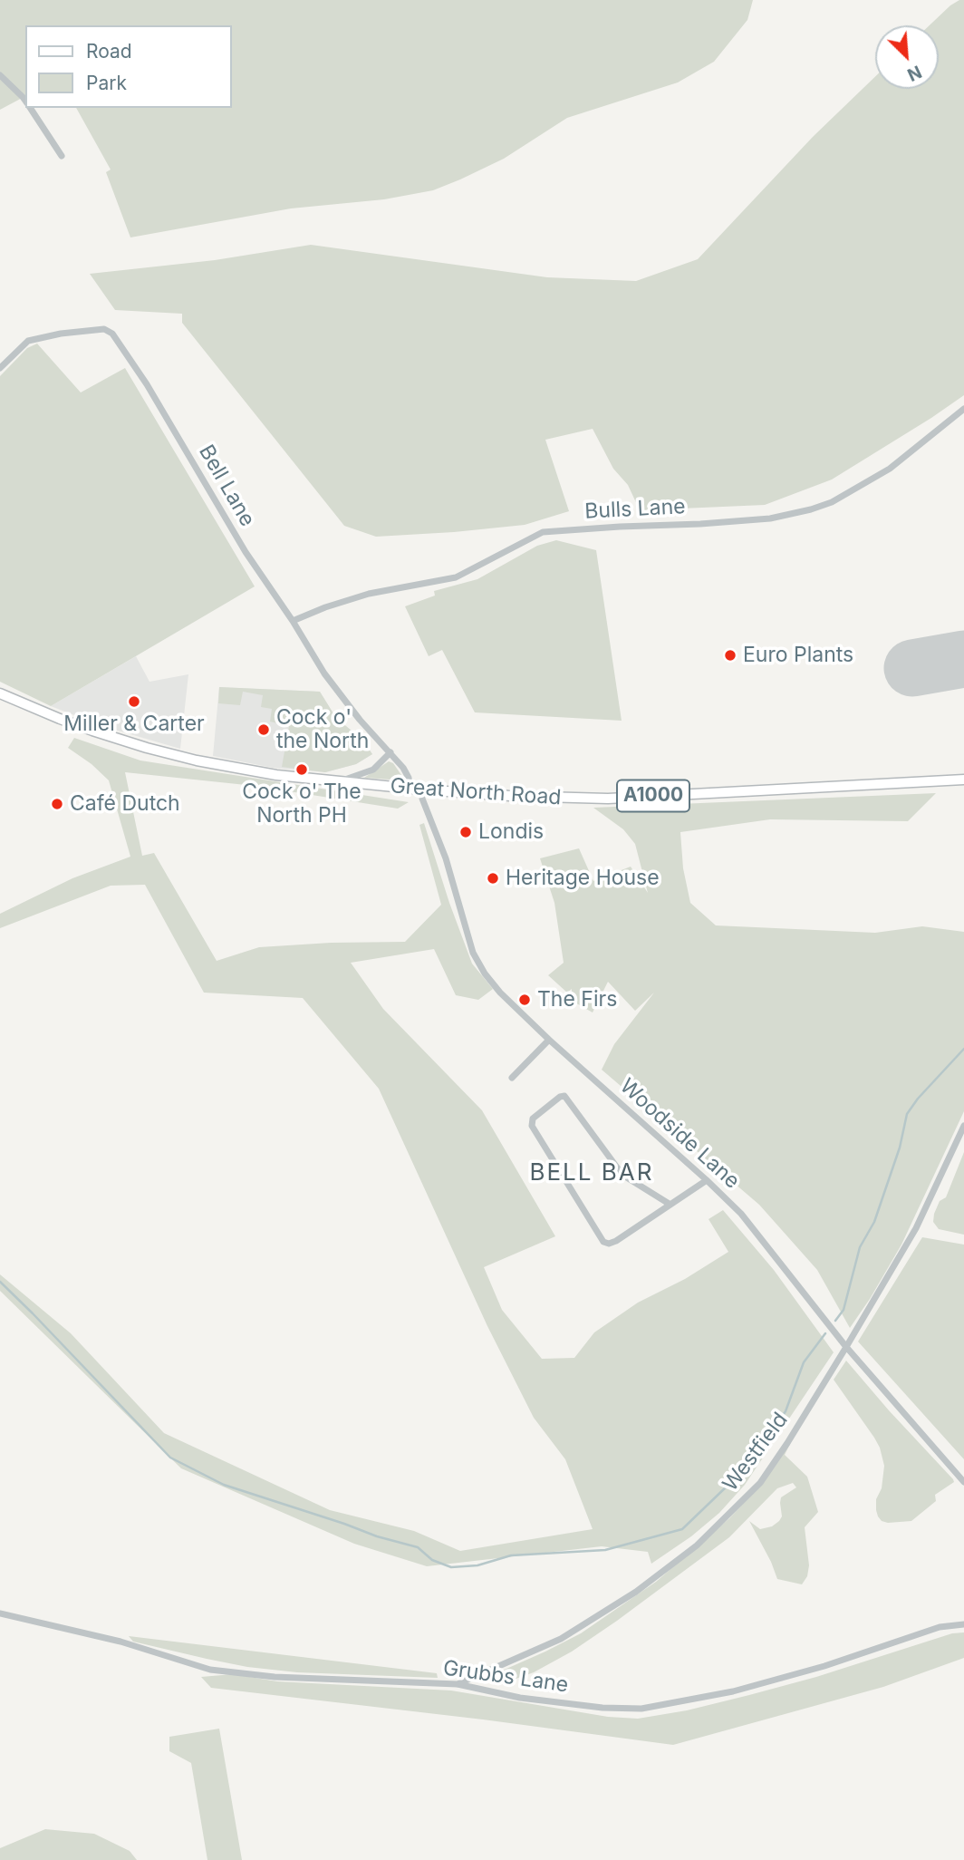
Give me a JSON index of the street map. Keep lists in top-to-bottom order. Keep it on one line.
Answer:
{"streets":{"main road":["Great North Road","A1000"],"street":["Bell Lane","Bulls Lane","Woodside Lane","Westfield","Grubbs Lane"]},"crossings":[["Bell Lane","Bulls Lane"],["Bell Lane","Great North Road"],["Bell Lane","Woodside Lane"],["Great North Road","Woodside Lane"],["Woodside Lane","Westfield"],["Westfield","Grubbs Lane"]],"districts":["BELL BAR"],"places":["Euro Plants","Miller & Carter","Cock o' the North","Cock o' The North PH","Café Dutch","Londis","Heritage House","The Firs"],"legend":["Road","Park"],"north":"bottom right"}
